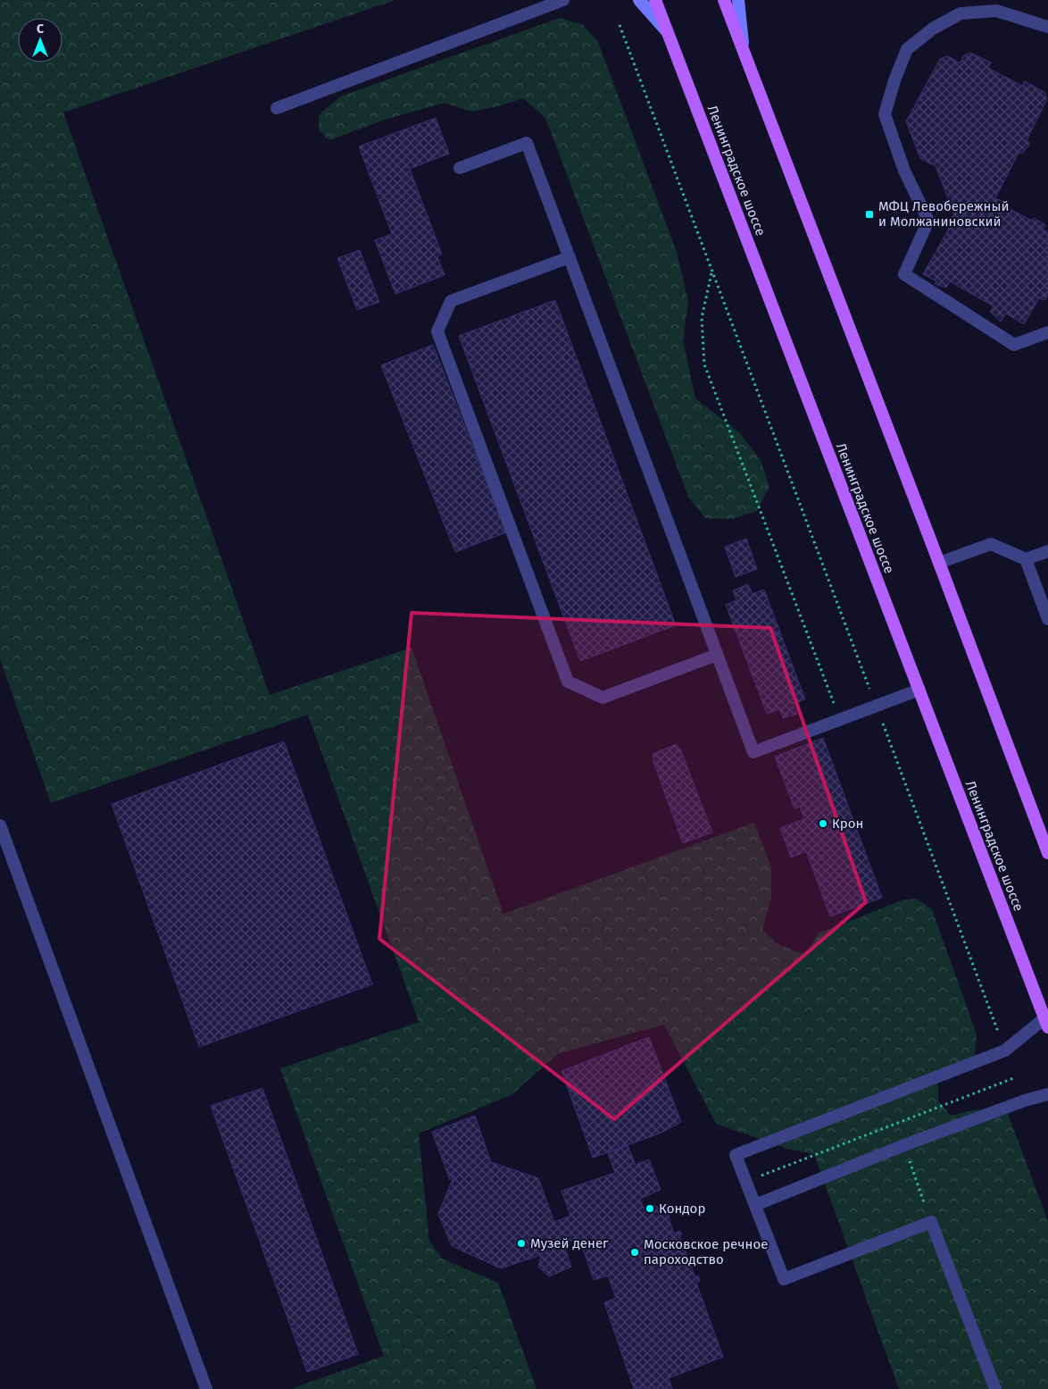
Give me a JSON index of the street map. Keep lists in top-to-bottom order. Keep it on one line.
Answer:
{"streets":{"main road":["Ленинградское шоссе"]},"places":{"transit":["МФЦ Левобережный и Молжаниновский"],"other":["Крон","Кондор","Музей денег","Московское речное пароходство"]},"north":"top"}
